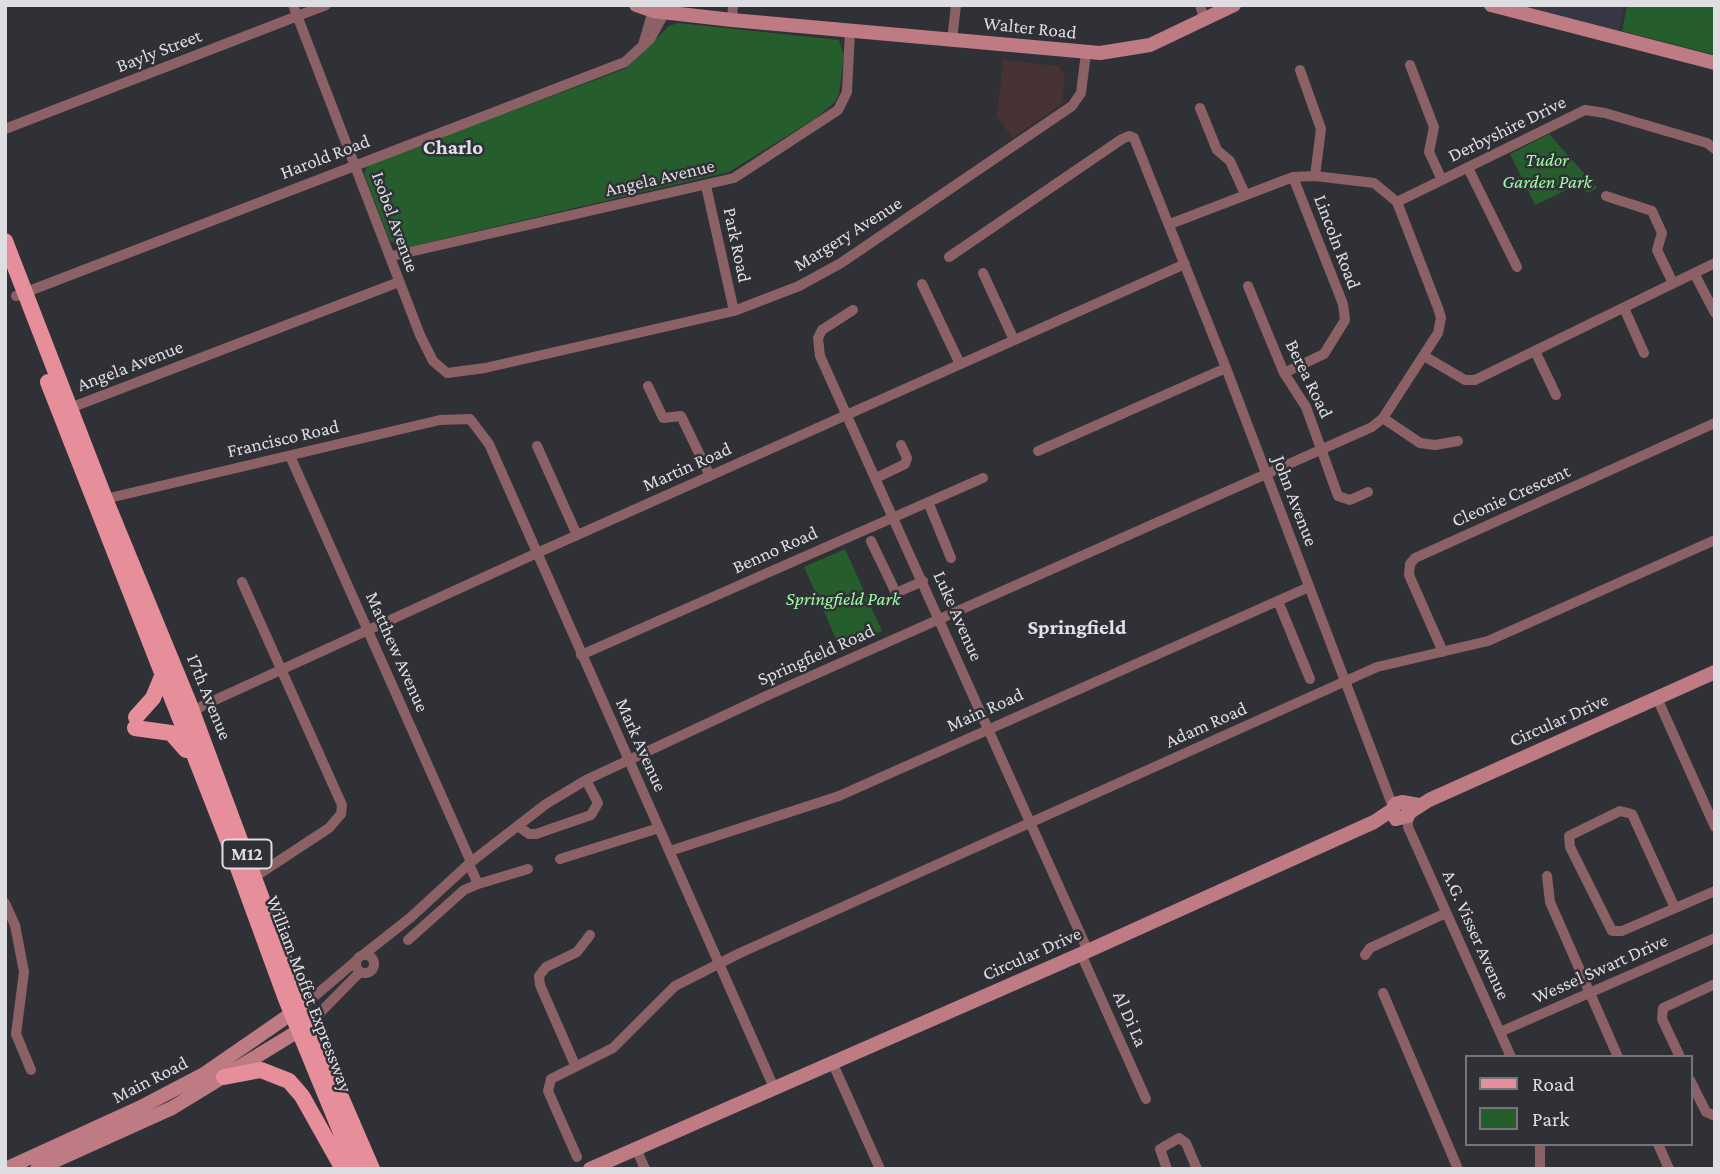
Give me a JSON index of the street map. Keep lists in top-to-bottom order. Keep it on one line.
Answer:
{"streets":{"main road":["17th Avenue","M12","William Moffet Expressway"],"street":["Walter Road","Bayly Street","Derbyshire Drive","Harold Road","Angela Avenue","Isobel Avenue","Margery Avenue","Lincoln Road","Park Road","Berea Road","Francisco Road","Martin Road","Cleonie Crescent","John Avenue","Benno Road","Luke Avenue","Matthew Avenue","Springfield Road","Main Road","Circular Drive","Adam Road","Mark Avenue","A.G. Visser Avenue","Wessel Swart Drive","Al Di La"]},"crossings":[["Walter Road","Harold Road"],["Walter Road","Angela Avenue"],["Walter Road","Margery Avenue"],["Bayly Street","Isobel Avenue"],["Harold Road","Isobel Avenue"],["Harold Road","17th Avenue"],["Angela Avenue","Isobel Avenue"],["Angela Avenue","Park Road"],["Angela Avenue","17th Avenue"],["Isobel Avenue","Margery Avenue"],["Margery Avenue","Park Road"],["Lincoln Road","Berea Road"],["Berea Road","Springfield Road"],["Francisco Road","Matthew Avenue"],["Francisco Road","17th Avenue"],["Francisco Road","Mark Avenue"],["Martin Road","John Avenue"],["Martin Road","Luke Avenue"],["Martin Road","Matthew Avenue"],["Martin Road","17th Avenue"],["Martin Road","Mark Avenue"],["Martin Road","William Moffet Expressway"],["Cleonie Crescent","Adam Road"],["John Avenue","Springfield Road"],["John Avenue","Main Road"],["John Avenue","Circular Drive"],["John Avenue","Adam Road"],["John Avenue","A.G. Visser Avenue"],["Benno Road","Luke Avenue"],["Benno Road","Mark Avenue"],["Luke Avenue","Springfield Road"],["Luke Avenue","Main Road"],["Luke Avenue","Circular Drive"],["Luke Avenue","Adam Road"],["Luke Avenue","Al Di La"],["Matthew Avenue","Springfield Road"],["Springfield Road","17th Avenue"],["Springfield Road","Main Road"],["Springfield Road","Mark Avenue"],["Springfield Road","William Moffet Expressway"],["17th Avenue","Main Road"],["17th Avenue","William Moffet Expressway"],["Main Road","Mark Avenue"],["Main Road","William Moffet Expressway"],["Circular Drive","Mark Avenue"],["Circular Drive","A.G. Visser Avenue"],["Circular Drive","Al Di La"],["Adam Road","Mark Avenue"],["A.G. Visser Avenue","Wessel Swart Drive"]],"districts":["Charlo","Springfield"],"parks":["Tudor Garden Park","Springfield Park"],"legend":["Road","Park"]}
